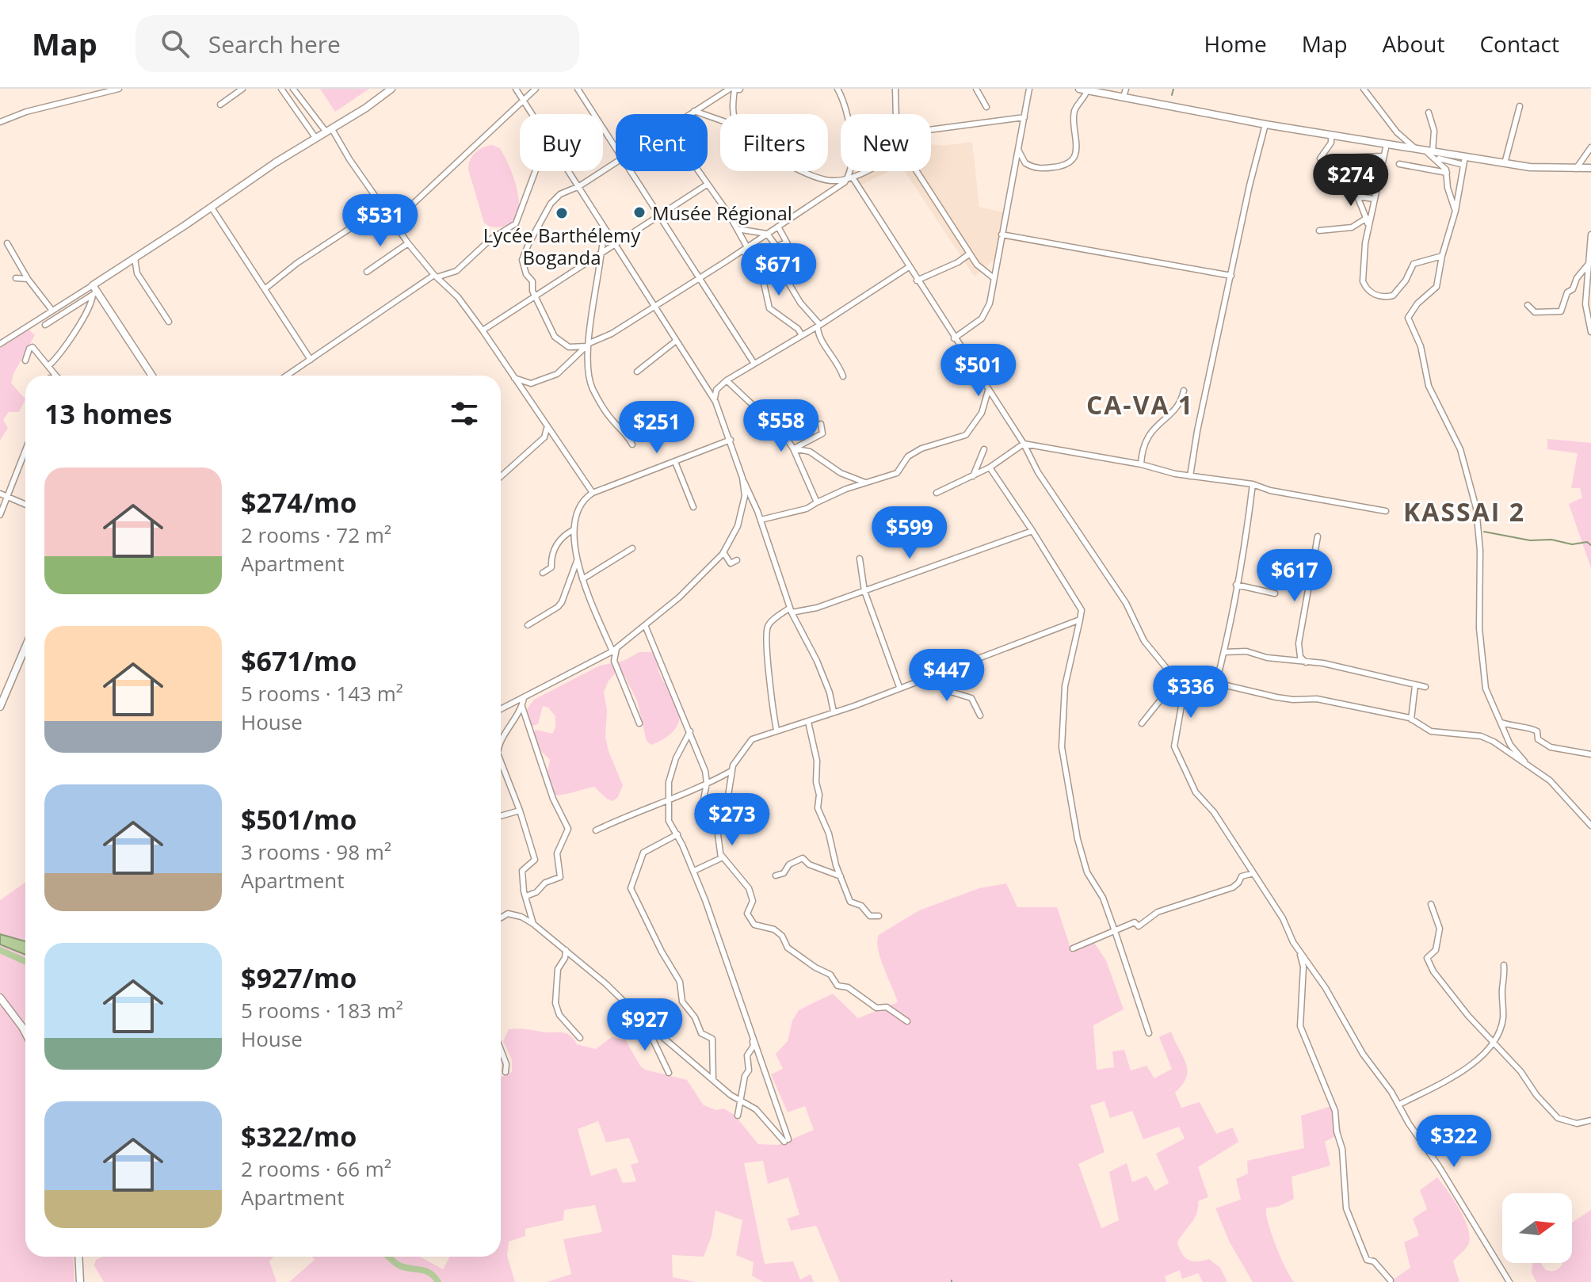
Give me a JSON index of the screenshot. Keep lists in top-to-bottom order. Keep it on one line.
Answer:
{"districts":["CA-VA 1","KASSAI 2"],"places":["Musée Régional","Lycée Barthélemy Boganda"],"north":"right","page":{"header":"Map","search":"Search here","nav":["Home","Map","About","Contact"],"chip":["Buy","Rent","Filters","New"],"price":["$274","$531","$671","$501","$558","$251","$599","$617","$447","$336","$273","$927","$322"],"heading":"13 homes","list":[{"name":"$274/mo","note":"2 rooms · 72 m² · Apartment"},{"name":"$671/mo","note":"5 rooms · 143 m² · House"},{"name":"$501/mo","note":"3 rooms · 98 m² · Apartment"},{"name":"$927/mo","note":"5 rooms · 183 m² · House"},{"name":"$322/mo","note":"2 rooms · 66 m² · Apartment"}]}}
